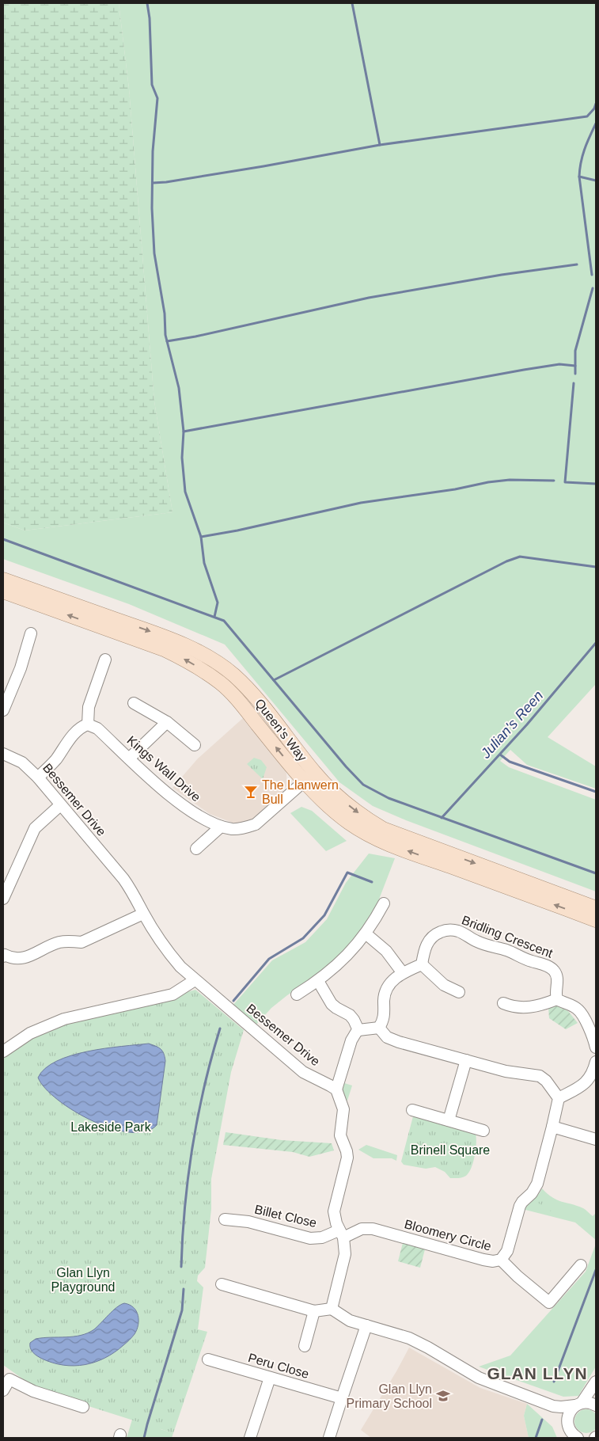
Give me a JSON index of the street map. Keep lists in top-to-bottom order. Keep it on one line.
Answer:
{"streets":{"main road":["Queen's Way"],"street":["Kings Wall Drive","Bessemer Drive","Bridling Crescent","Billet Close","Bloomery Circle","Peru Close"]},"crossings":[["Queen's Way","Kings Wall Drive"],["Billet Close","Bloomery Circle"]],"districts":["GLAN LLYN"],"water":["Julian's Reen"],"parks":["Lakeside Park","Brinell Square","Glan Llyn Playground"],"places":{"bar":["The Llanwern Bull"],"school or university":["Glan Llyn Primary School"]}}
